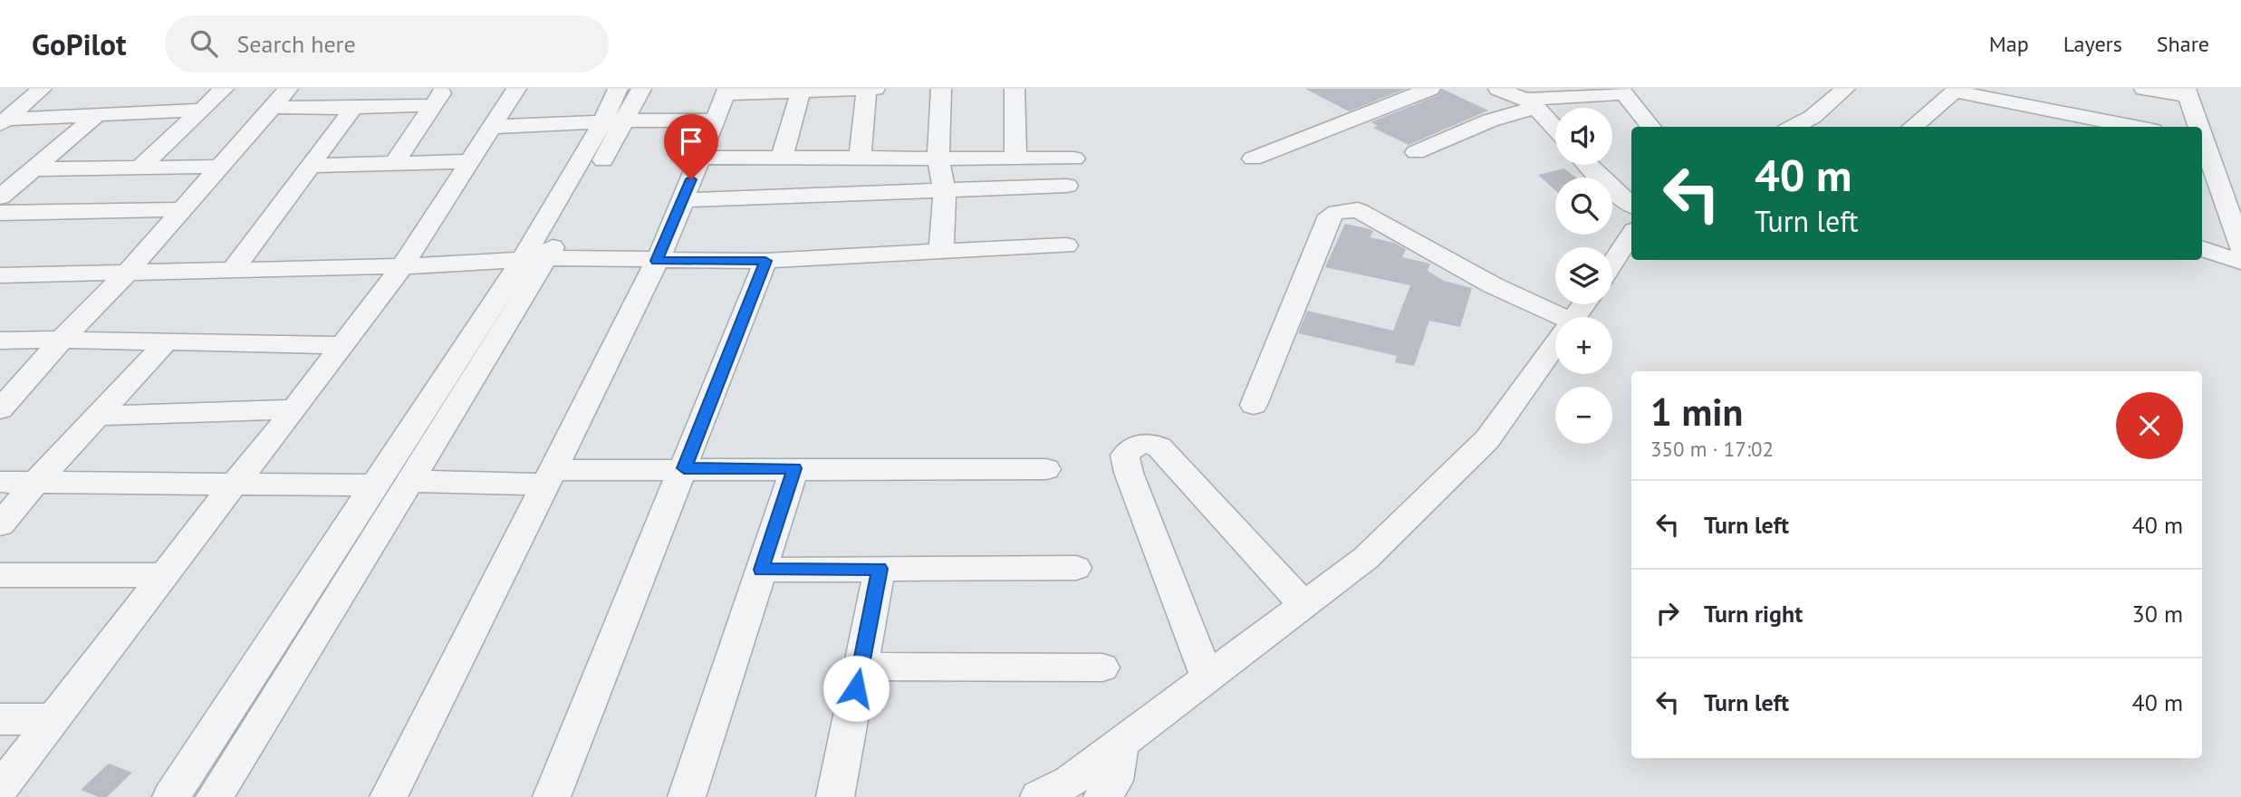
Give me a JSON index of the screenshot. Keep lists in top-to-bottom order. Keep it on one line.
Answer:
{"page":{"header":"GoPilot","search":"Search here","nav":["Map","Layers","Share"],"map_buttons":["+","−"],"turn":["40 m","Turn left"],"heading":["1 min","350 m · 17:02"],"list":[{"name":"Turn left","value":"40 m"},{"name":"Turn right","value":"30 m"},{"name":"Turn left","value":"40 m"}]}}
